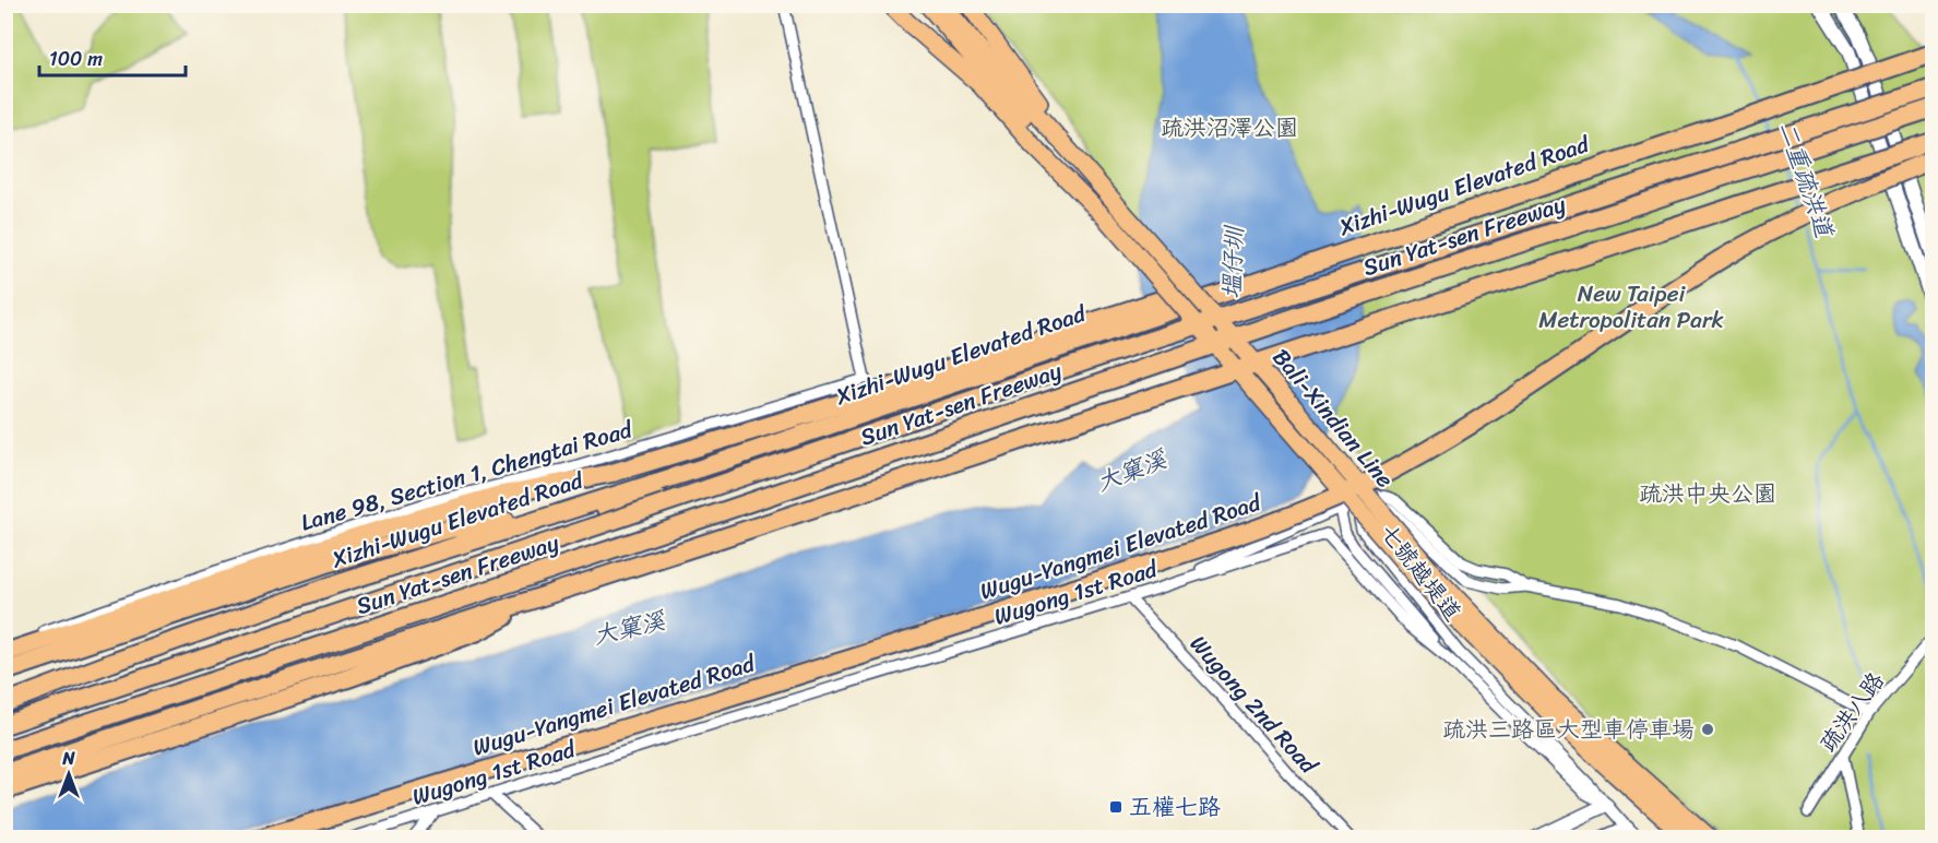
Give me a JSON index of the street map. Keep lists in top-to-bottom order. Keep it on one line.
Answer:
{"streets":{"highway":["Xizhi-Wugu Elevated Road","Sun Yat-sen Freeway","Bali-Xindian Line","Wugu-Yangmei Elevated Road"],"street":["Lane 98, Section 1, Chengtai Road","七號越堤道","Wugong 1st Road","Wugong 2nd Road","疏洪八路"]},"crossings":[["七號越堤道","Wugong 1st Road"],["七號越堤道","疏洪八路"],["Wugong 1st Road","Wugong 2nd Road"]],"water":["二重疏洪道","塭仔圳","大窠溪"],"parks":["疏洪沼澤公園","New Taipei Metropolitan Park","疏洪中央公園"],"places":{"other":["疏洪三路區大型車停車場"],"transit":["五權七路"]},"scale_bar":"100 m","north":"top"}
